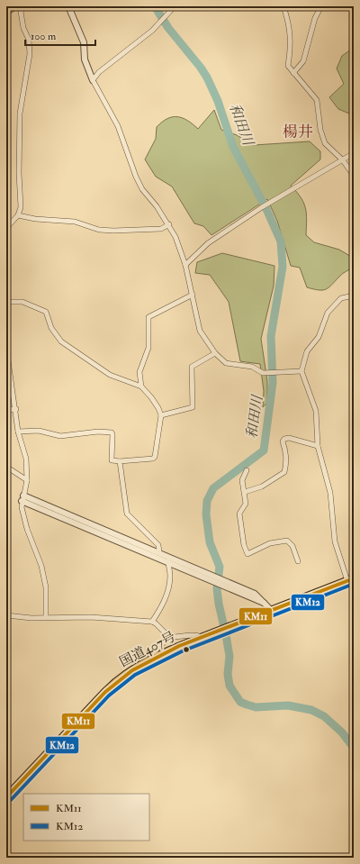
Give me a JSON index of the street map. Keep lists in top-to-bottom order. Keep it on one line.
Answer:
{"streets":{"highway":["国道407号"]},"districts":["楊井"],"water":["和田川"],"lines":["transit line KM11","transit line KM12"],"legend":["KM11","KM12"],"scale_bar":"100 m"}
